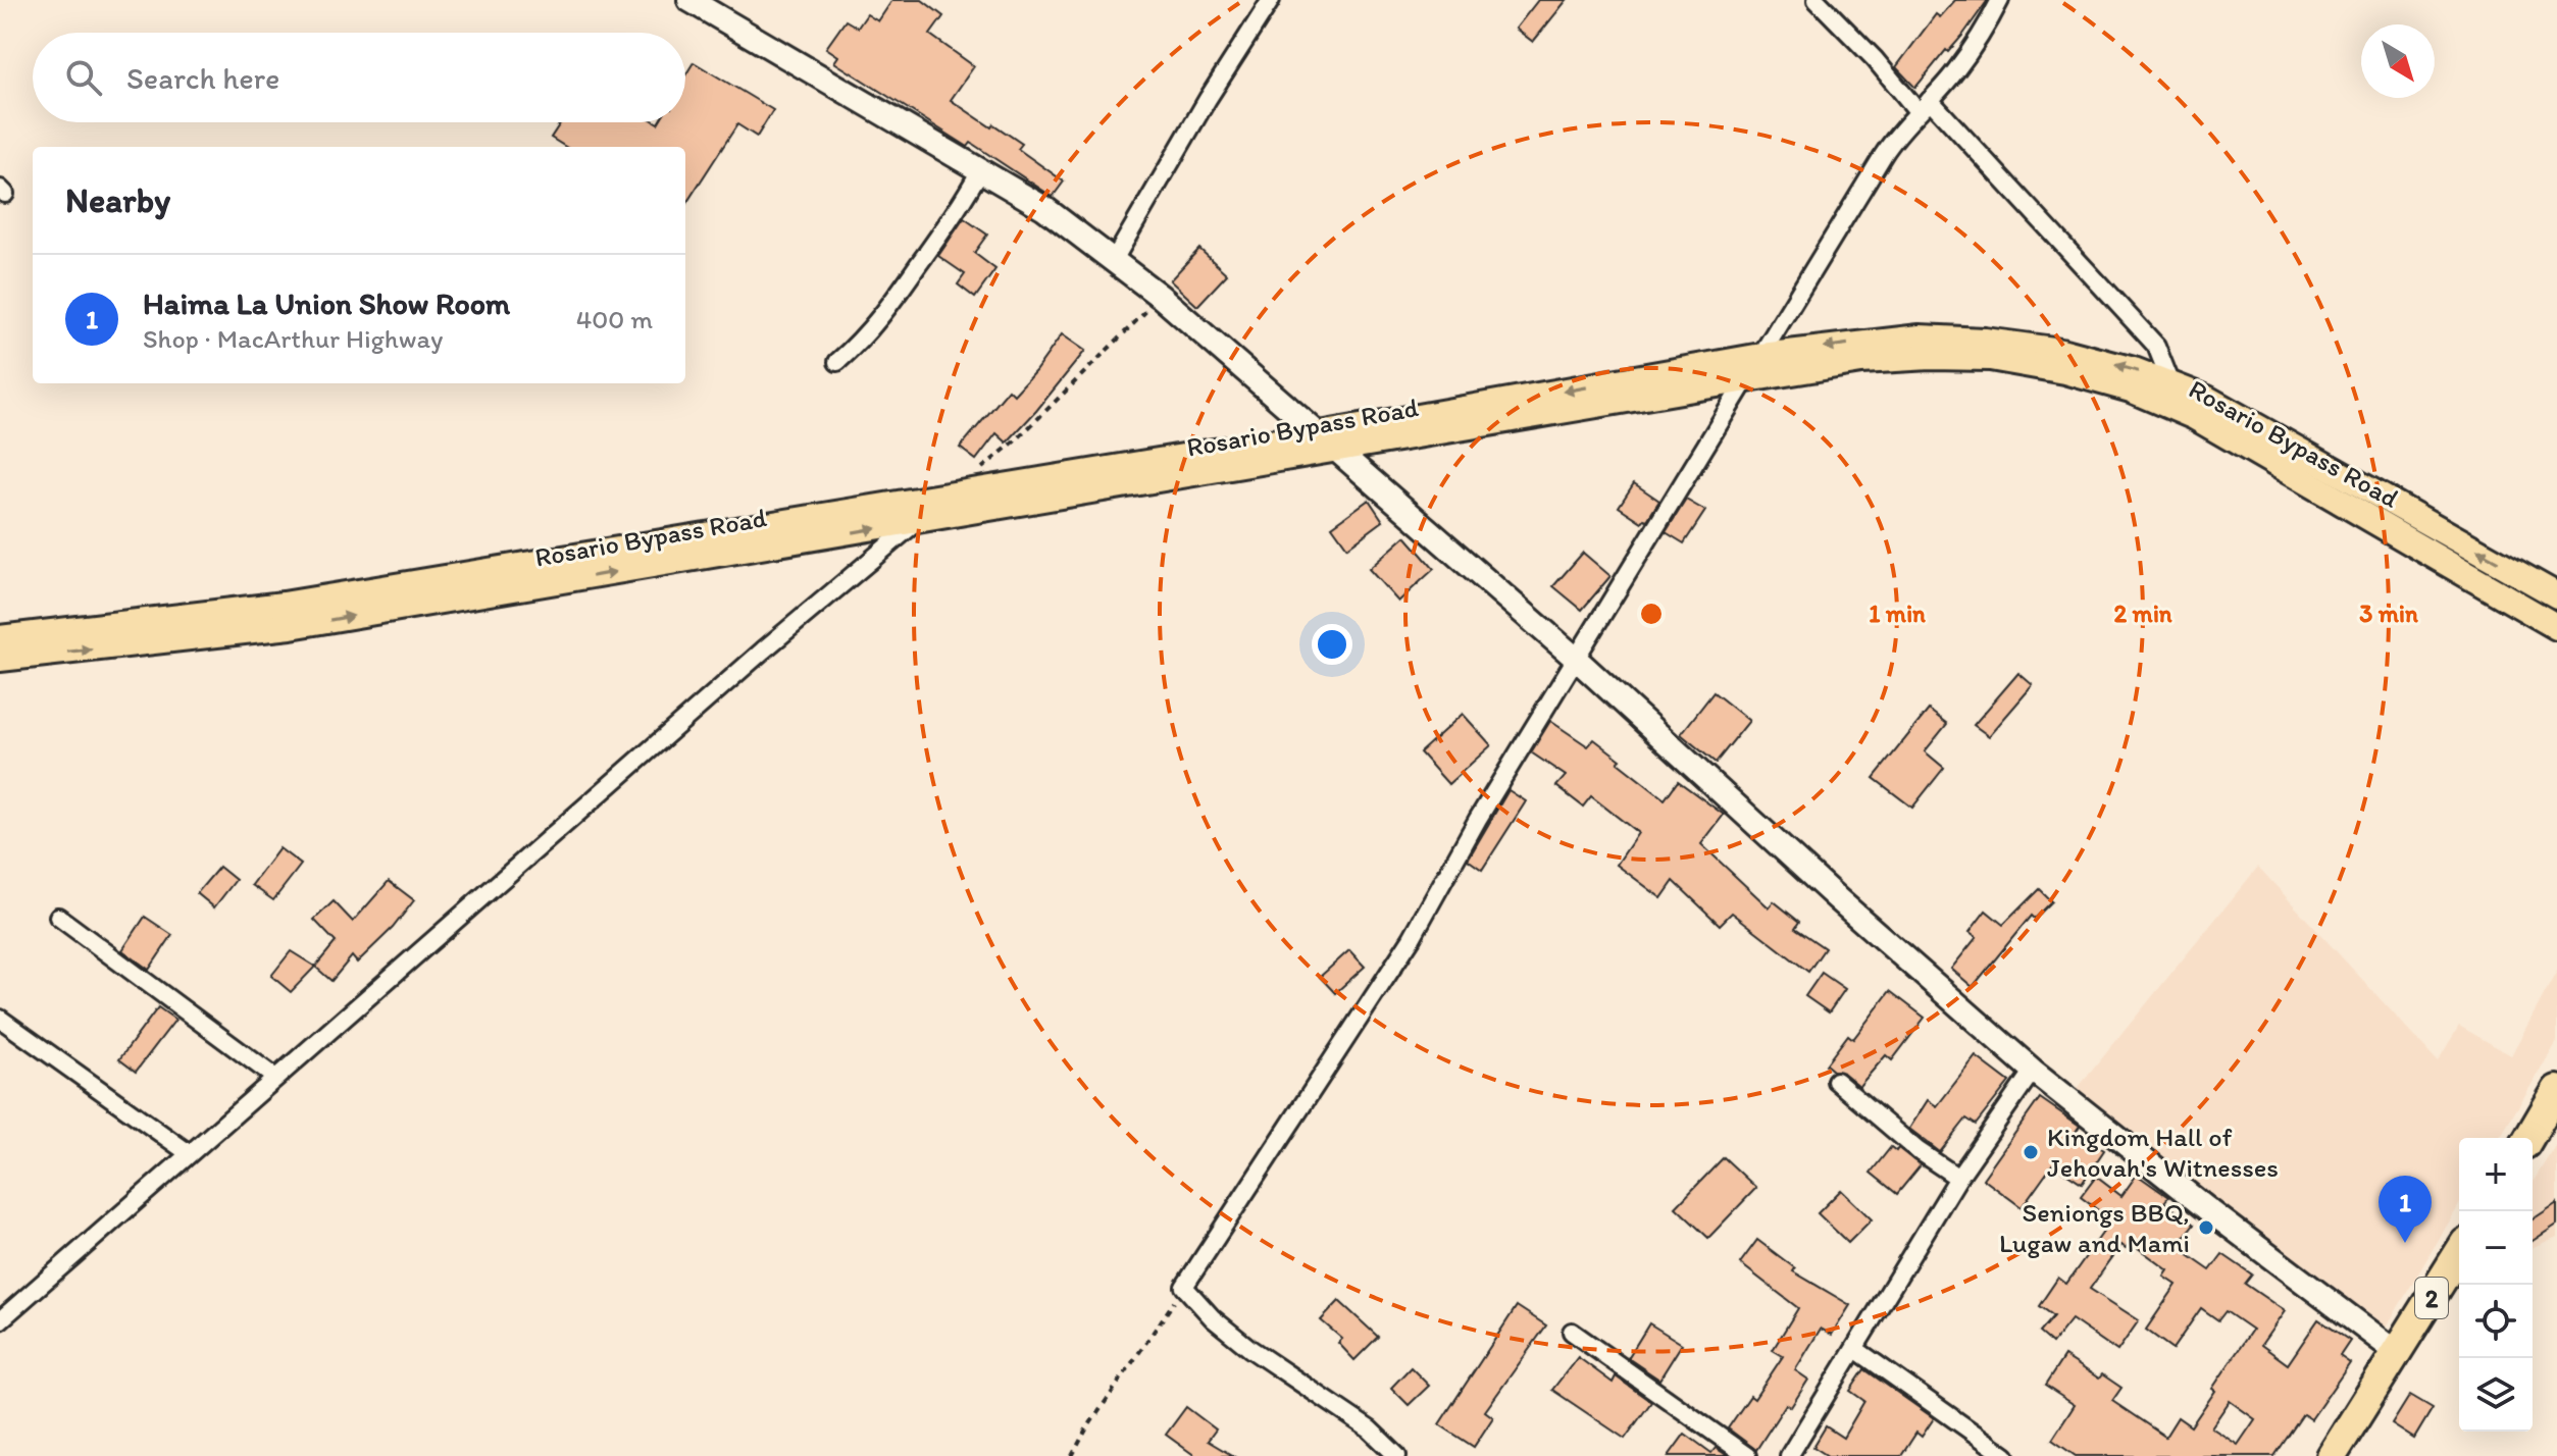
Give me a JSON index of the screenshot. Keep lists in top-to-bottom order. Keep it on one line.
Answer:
{"streets":{"highway":["2"],"main road":["Rosario Bypass Road"]},"places":["Kingdom Hall of Jehovah's Witnesses","Seniongs BBQ, Lugaw and Mami"],"north":"bottom right","page":{"search":"Search here","heading":"Nearby","list":[{"mark":"1","name":"Haima La Union Show Room","note":"Shop · MacArthur Highway","value":"400 m"}],"map_buttons":["+","−"],"pins":"1"},"rings":["1 min","2 min","3 min"]}
